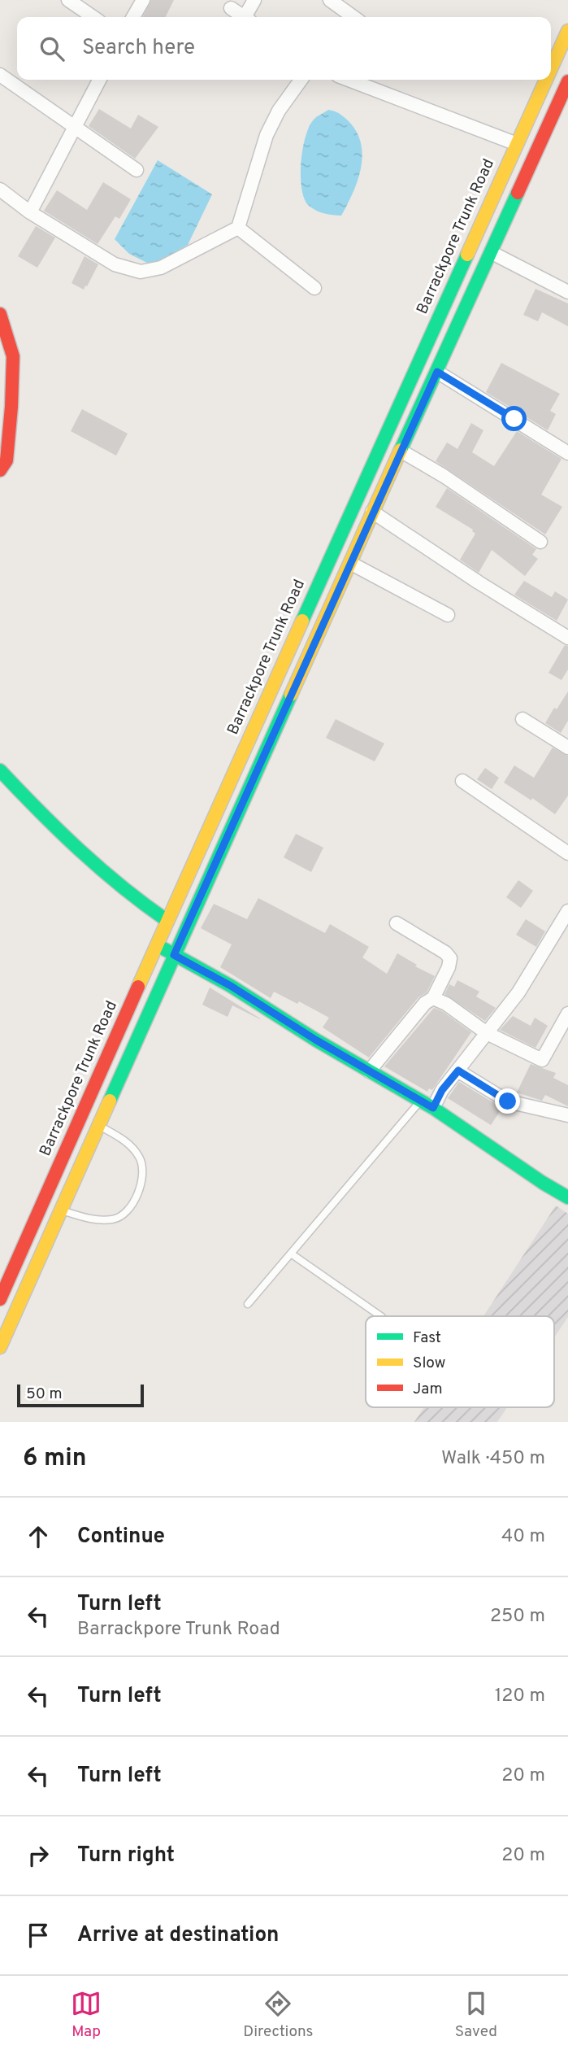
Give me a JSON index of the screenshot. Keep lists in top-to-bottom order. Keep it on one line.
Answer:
{"streets":{"main road":["Barrackpore Trunk Road"]},"legend":["Fast","Slow","Jam"],"scale_bar":"50 m","page":{"search":"Search here","scale":"50 m","heading":["6 min","Walk · 450 m"],"list":[["Continue","40 m"],["Turn left","Barrackpore Trunk Road","250 m"],["Turn left","120 m"],["Turn left","20 m"],["Turn right","20 m"],"Arrive at destination"],"nav":["Map","Directions","Saved"]}}
